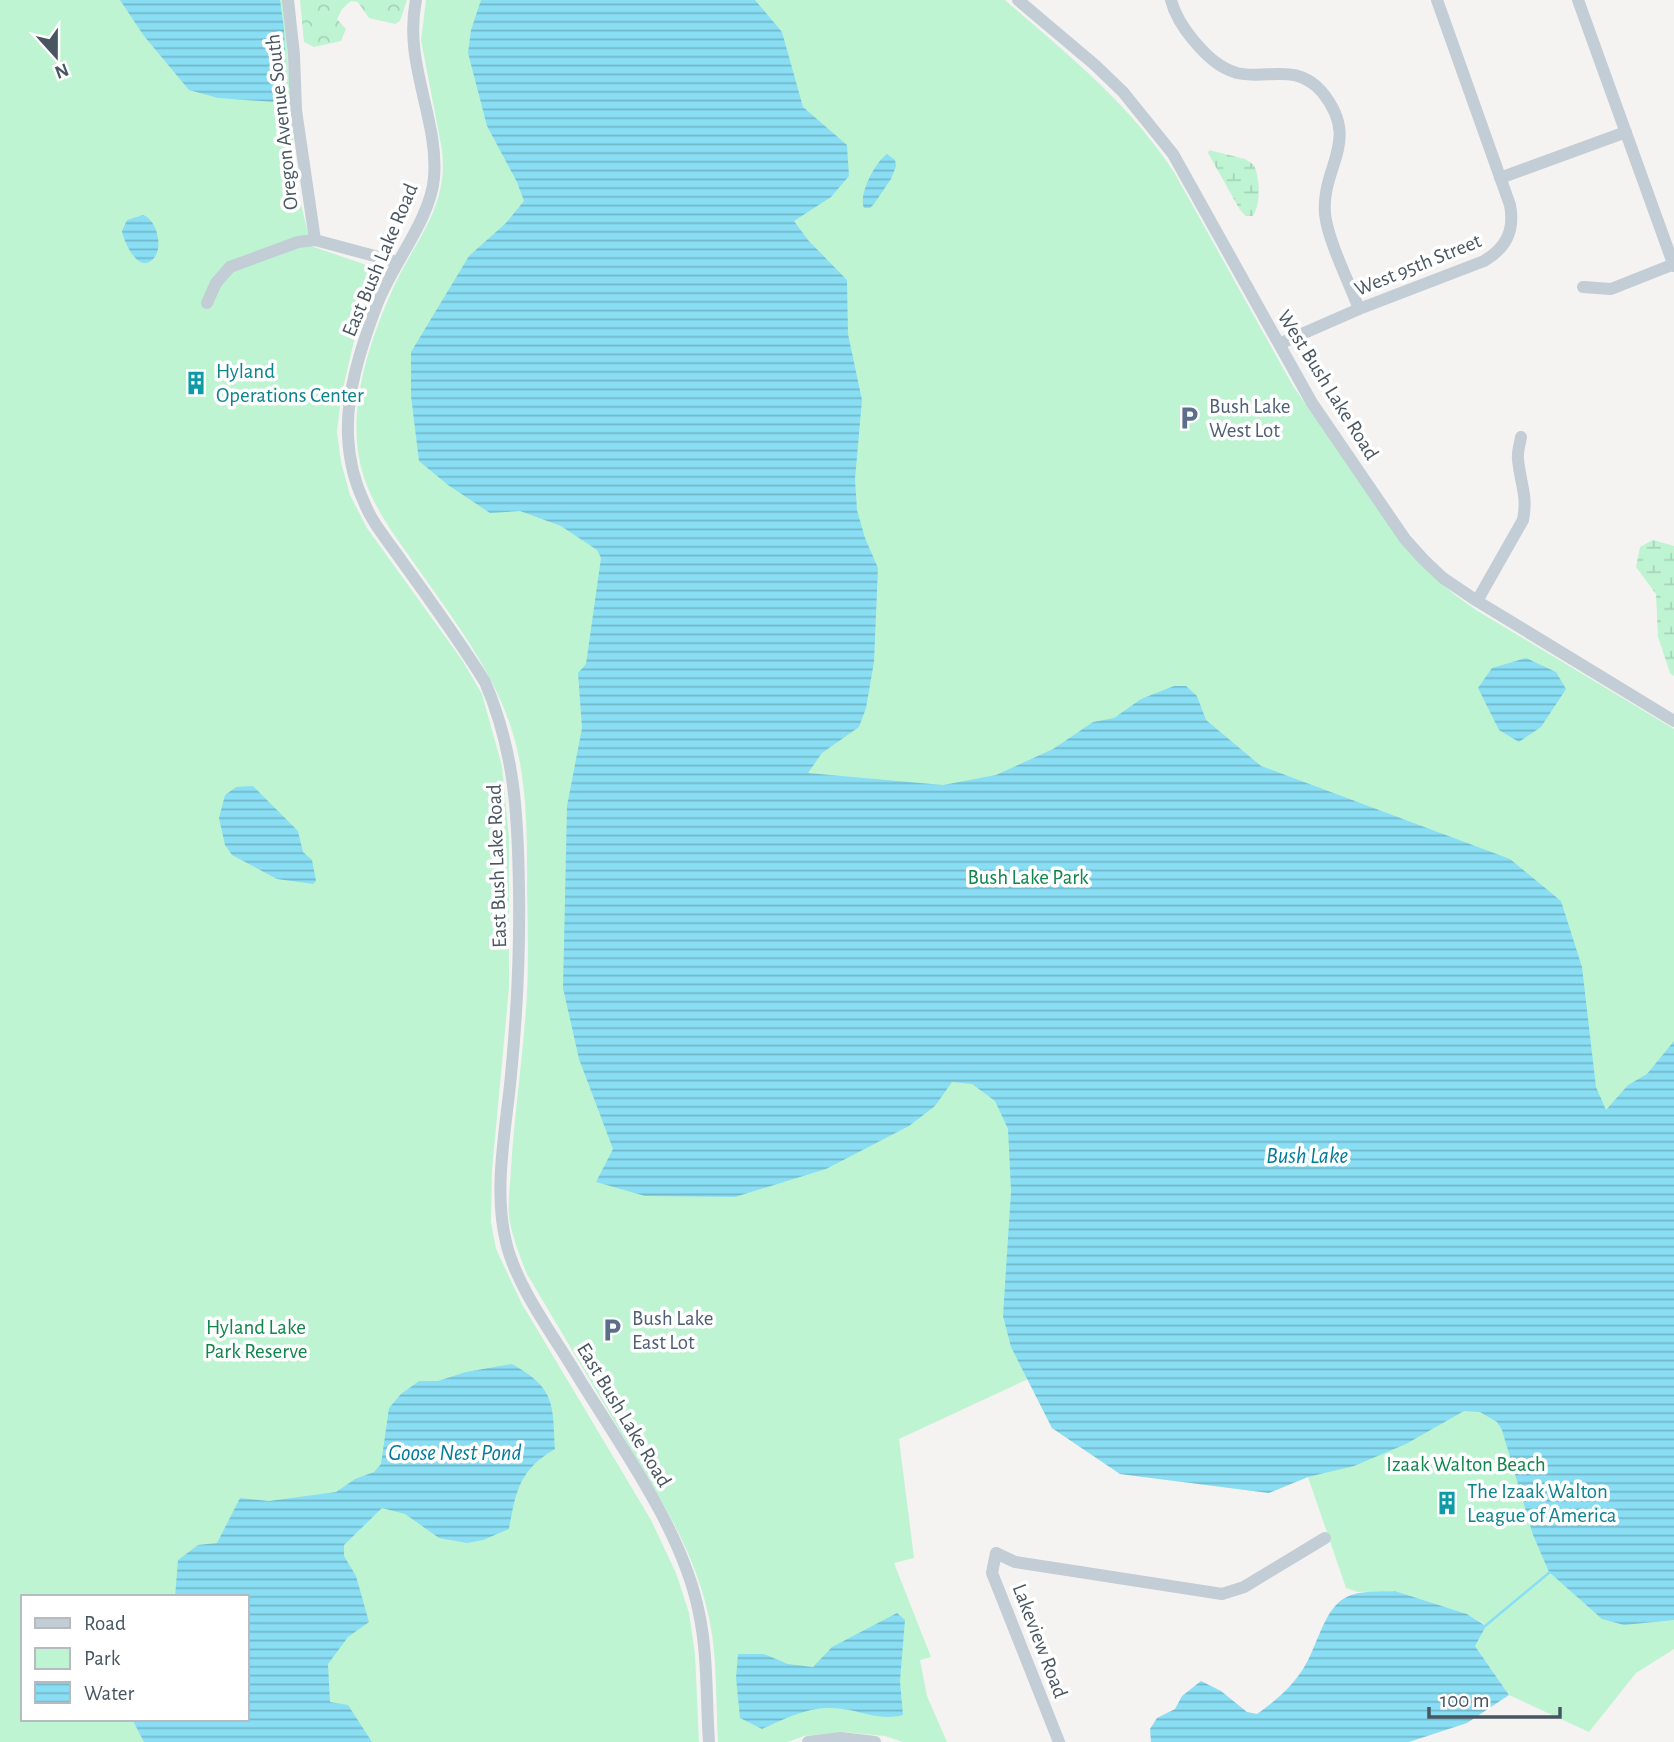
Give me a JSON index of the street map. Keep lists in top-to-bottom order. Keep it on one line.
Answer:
{"streets":{"street":["Oregon Avenue South","East Bush Lake Road","West 95th Street","West Bush Lake Road","Lakeview Road"]},"crossings":[["West 95th Street","West Bush Lake Road"]],"water":["Bush Lake","Goose Nest Pond"],"parks":["Bush Lake Park","Hyland Lake Park Reserve","Izaak Walton Beach"],"places":{"building":["Hyland Operations Center","The Izaak Walton League of America"],"parking":["Bush Lake West Lot","Bush Lake East Lot"]},"legend":["Road","Park","Water"],"scale_bar":"100 m","north":"bottom"}
